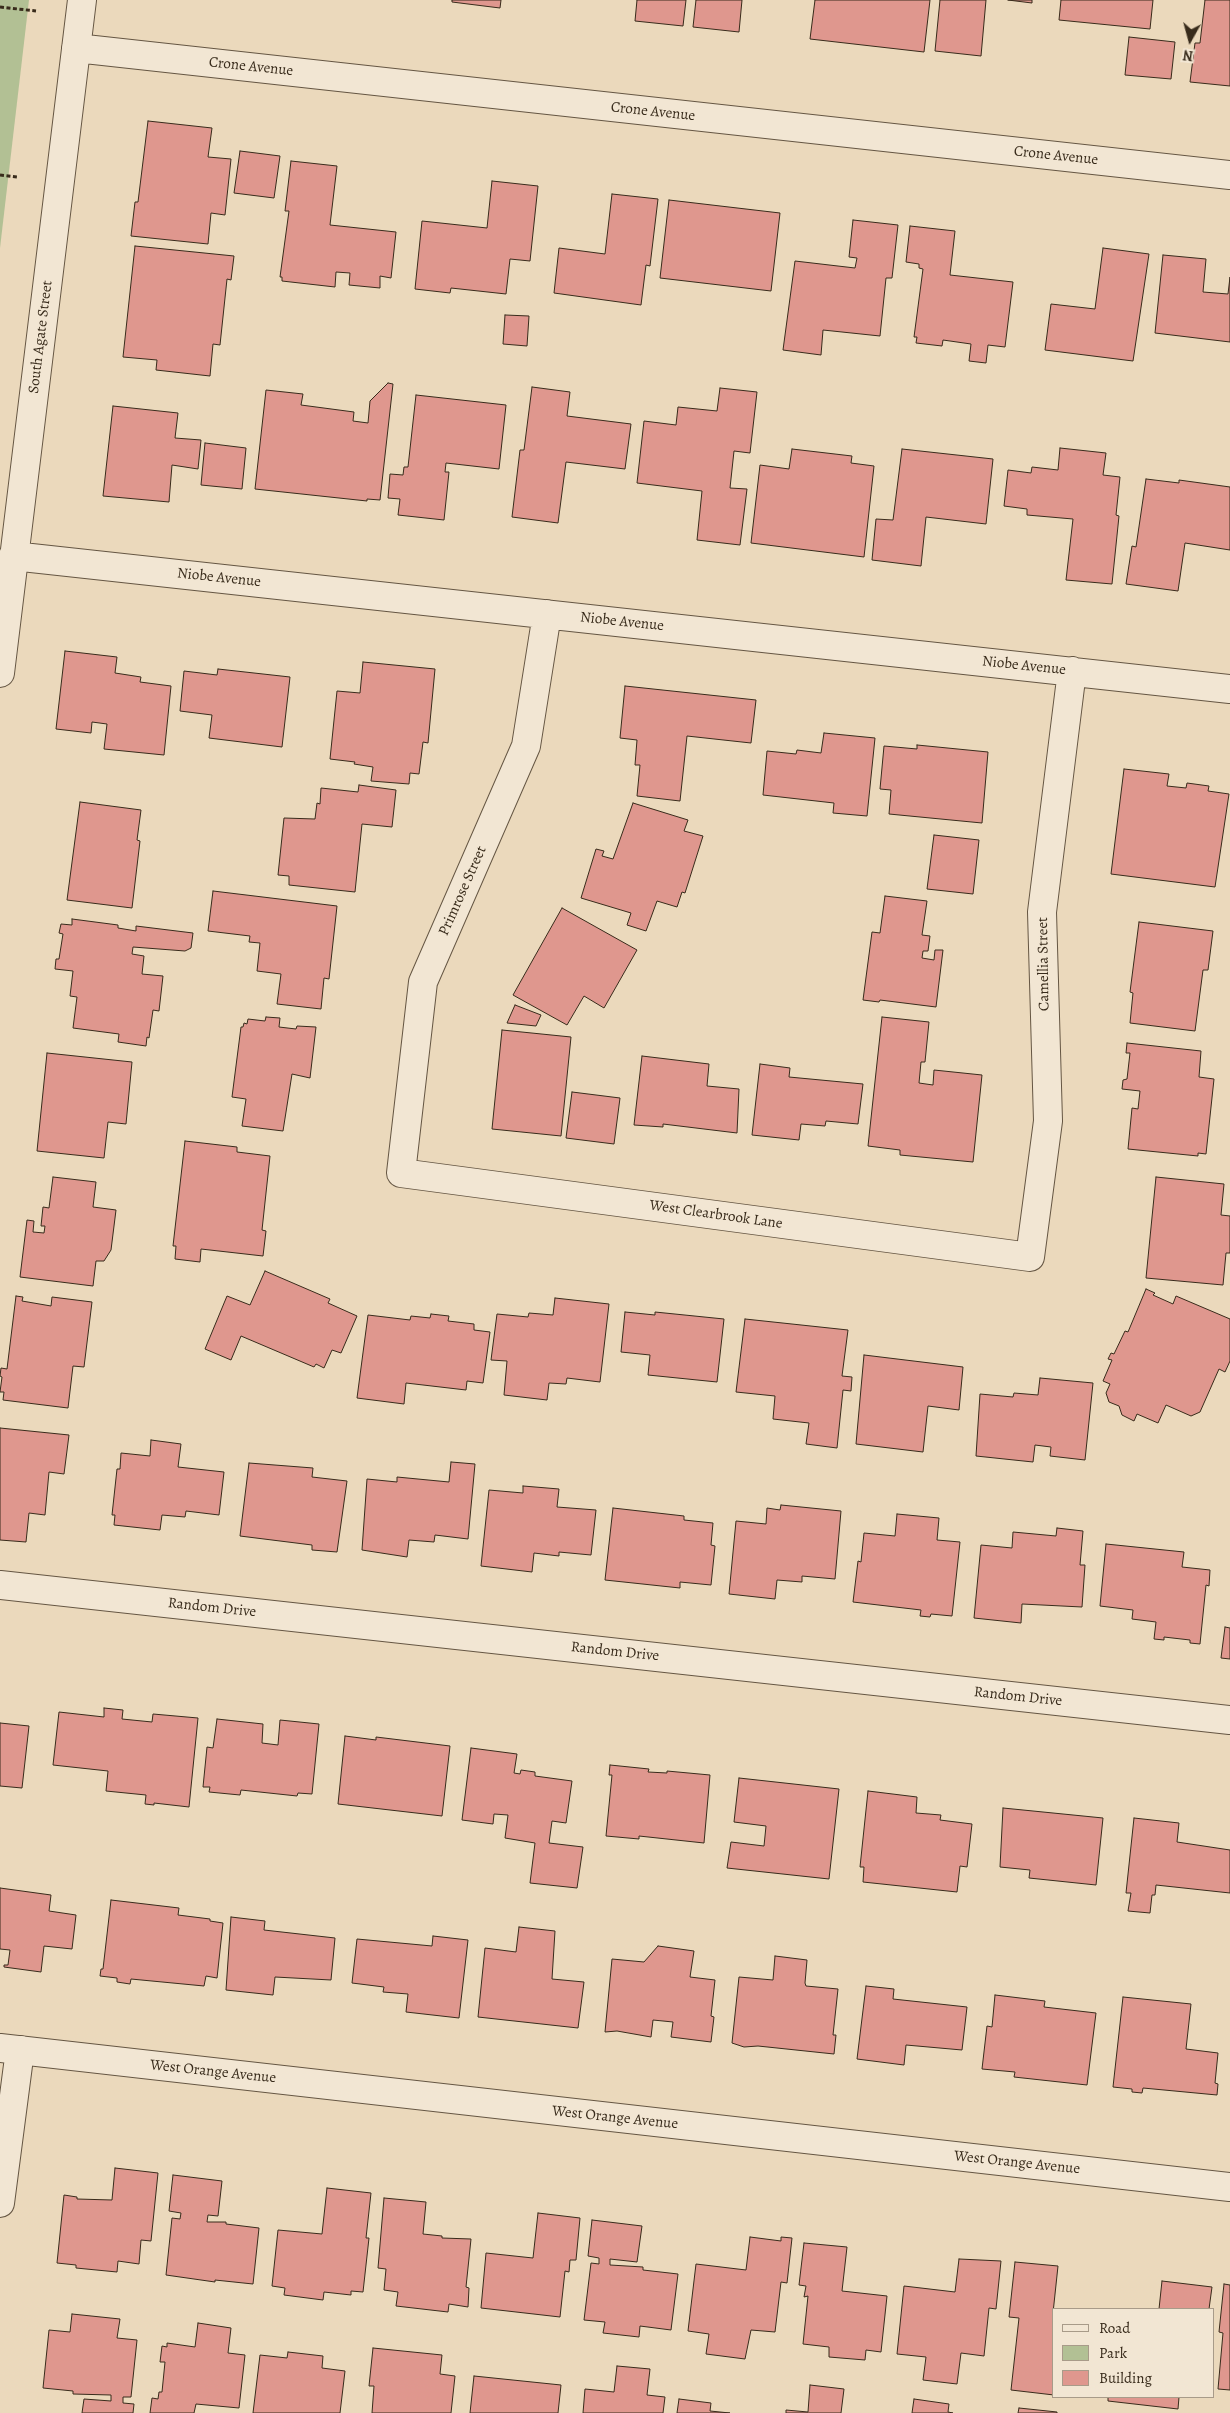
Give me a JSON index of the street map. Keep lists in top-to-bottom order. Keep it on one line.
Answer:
{"streets":{"street":["Crone Avenue","South Agate Street","Niobe Avenue","Primrose Street","Camellia Street","West Clearbrook Lane","Random Drive","West Orange Avenue"]},"crossings":[["Crone Avenue","South Agate Street"],["South Agate Street","Niobe Avenue"],["Niobe Avenue","Primrose Street"],["Niobe Avenue","Camellia Street"],["Primrose Street","West Clearbrook Lane"],["Camellia Street","West Clearbrook Lane"]],"legend":["Road","Park","Building"],"north":"bottom"}
